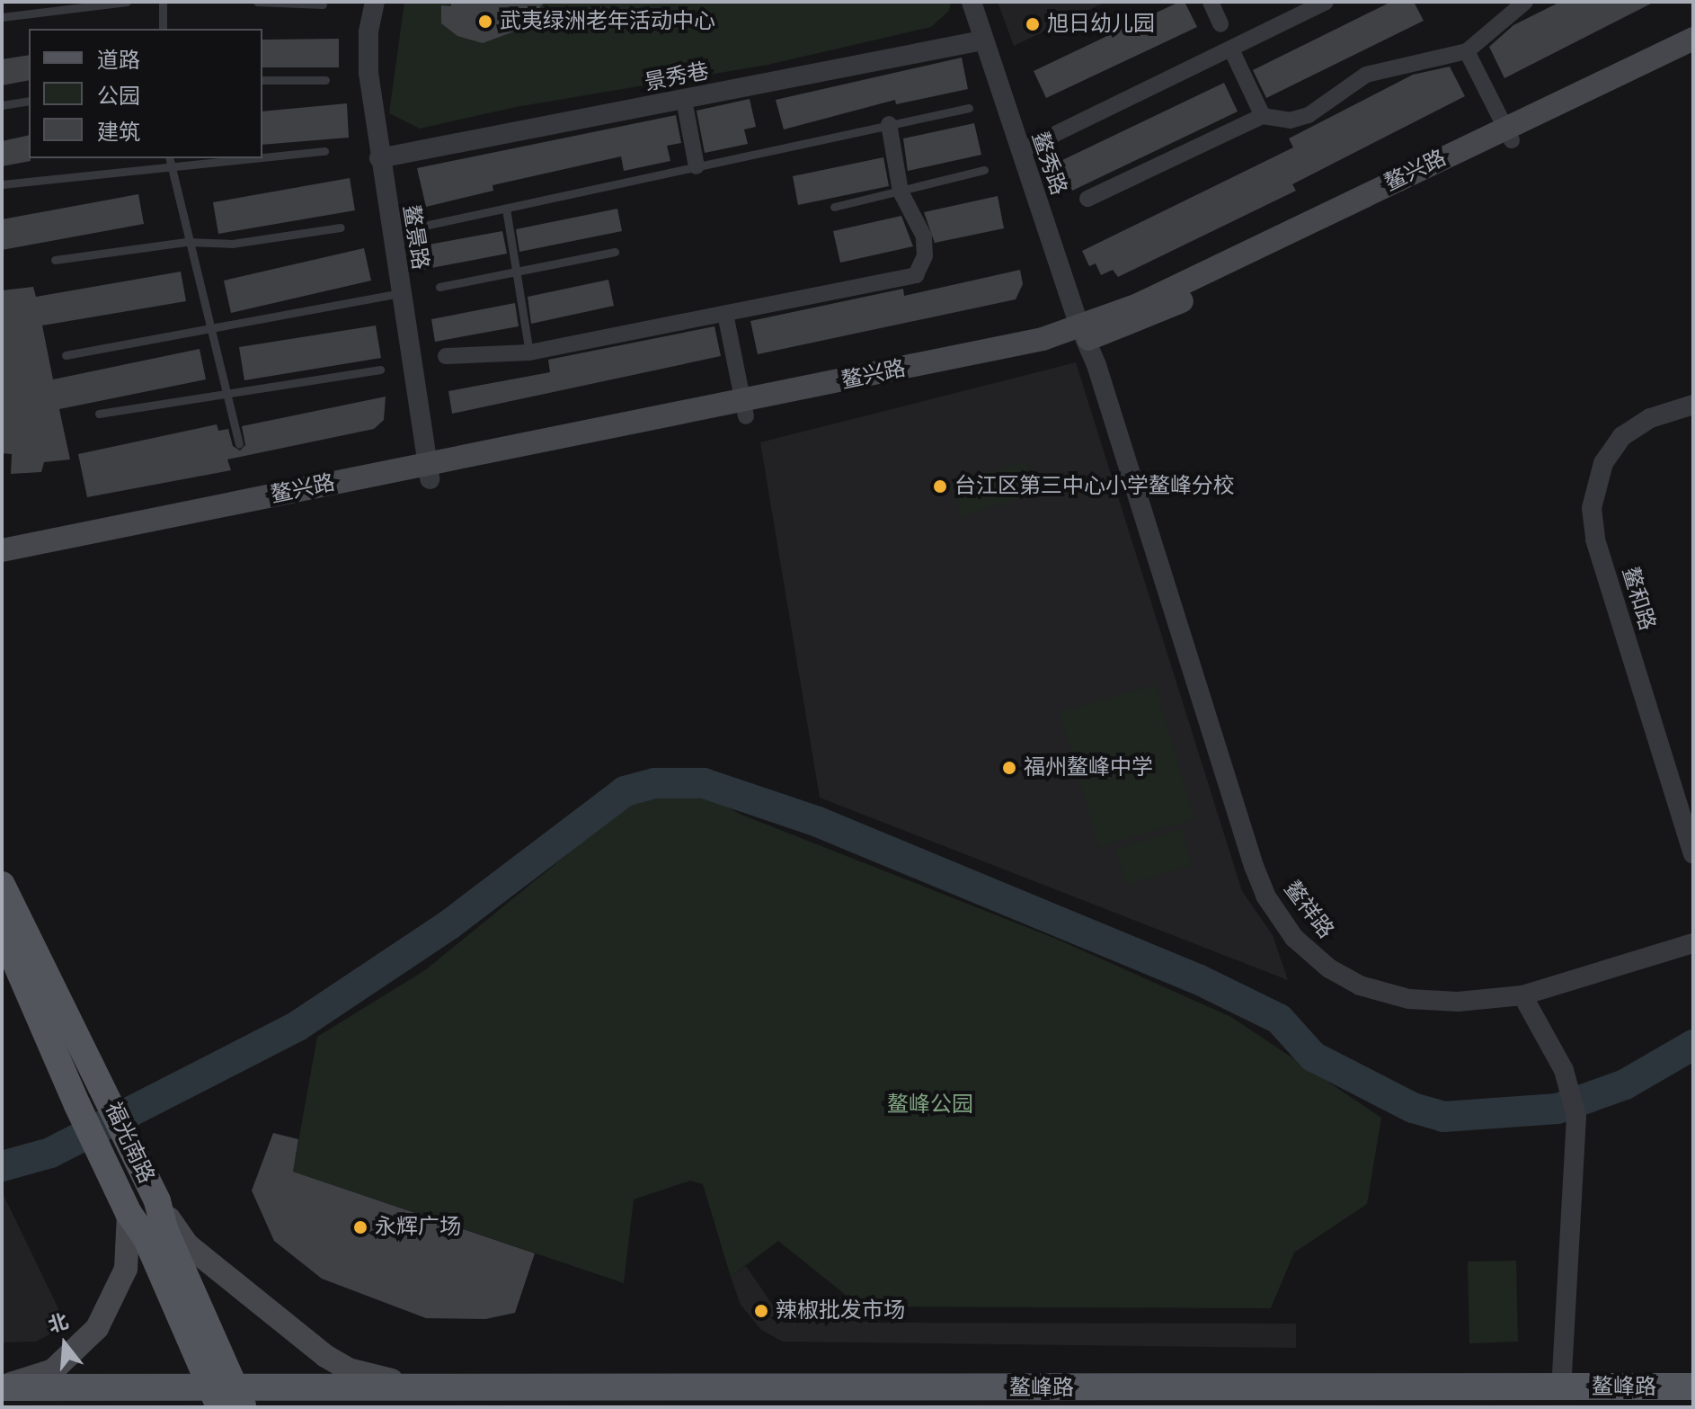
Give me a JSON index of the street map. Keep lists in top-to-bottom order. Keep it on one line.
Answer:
{"streets":{"main road":["鳌兴路","福光南路","鳌峰路"],"street":["景秀巷","鳌秀路","鳌景路","鳌和路","鳌祥路"]},"crossings":[["景秀巷","鳌秀路"],["景秀巷","鳌景路"],["鳌秀路","鳌兴路"],["鳌秀路","鳌祥路"],["鳌兴路","鳌景路"],["鳌兴路","鳌祥路"],["福光南路","鳌峰路"]],"parks":["鳌峰公园"],"places":["武夷绿洲老年活动中心","旭日幼儿园","台江区第三中心小学鳌峰分校","福州鳌峰中学","永辉广场","辣椒批发市场"],"legend":["道路","公园","建筑"],"north":"top"}
